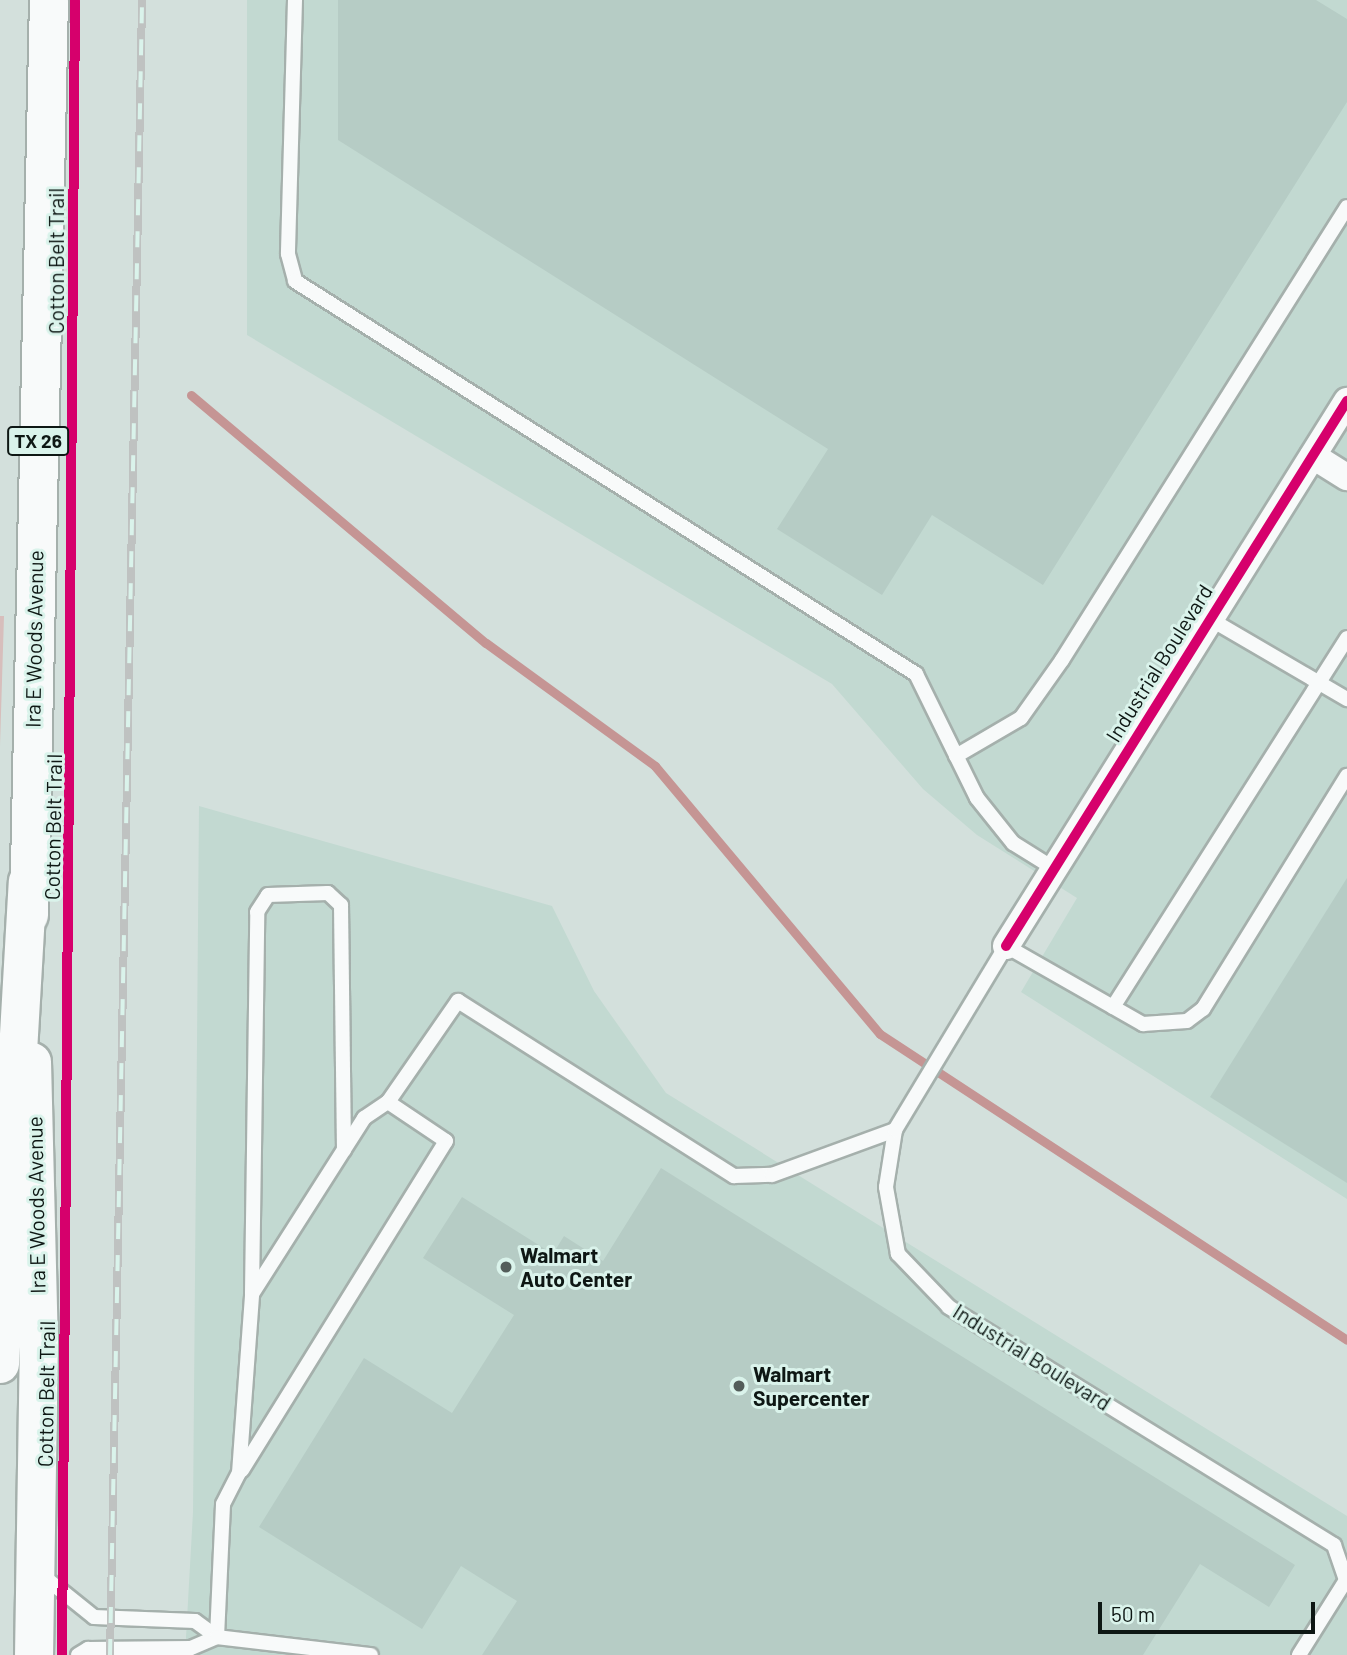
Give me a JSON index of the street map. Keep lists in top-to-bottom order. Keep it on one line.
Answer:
{"streets":{"main road":["TX 26","Ira E Woods Avenue"],"street":["Industrial Boulevard"],"cycle path":["Cotton Belt Trail"]},"places":["Walmart Auto Center","Walmart Supercenter"],"scale_bar":"50 m"}
